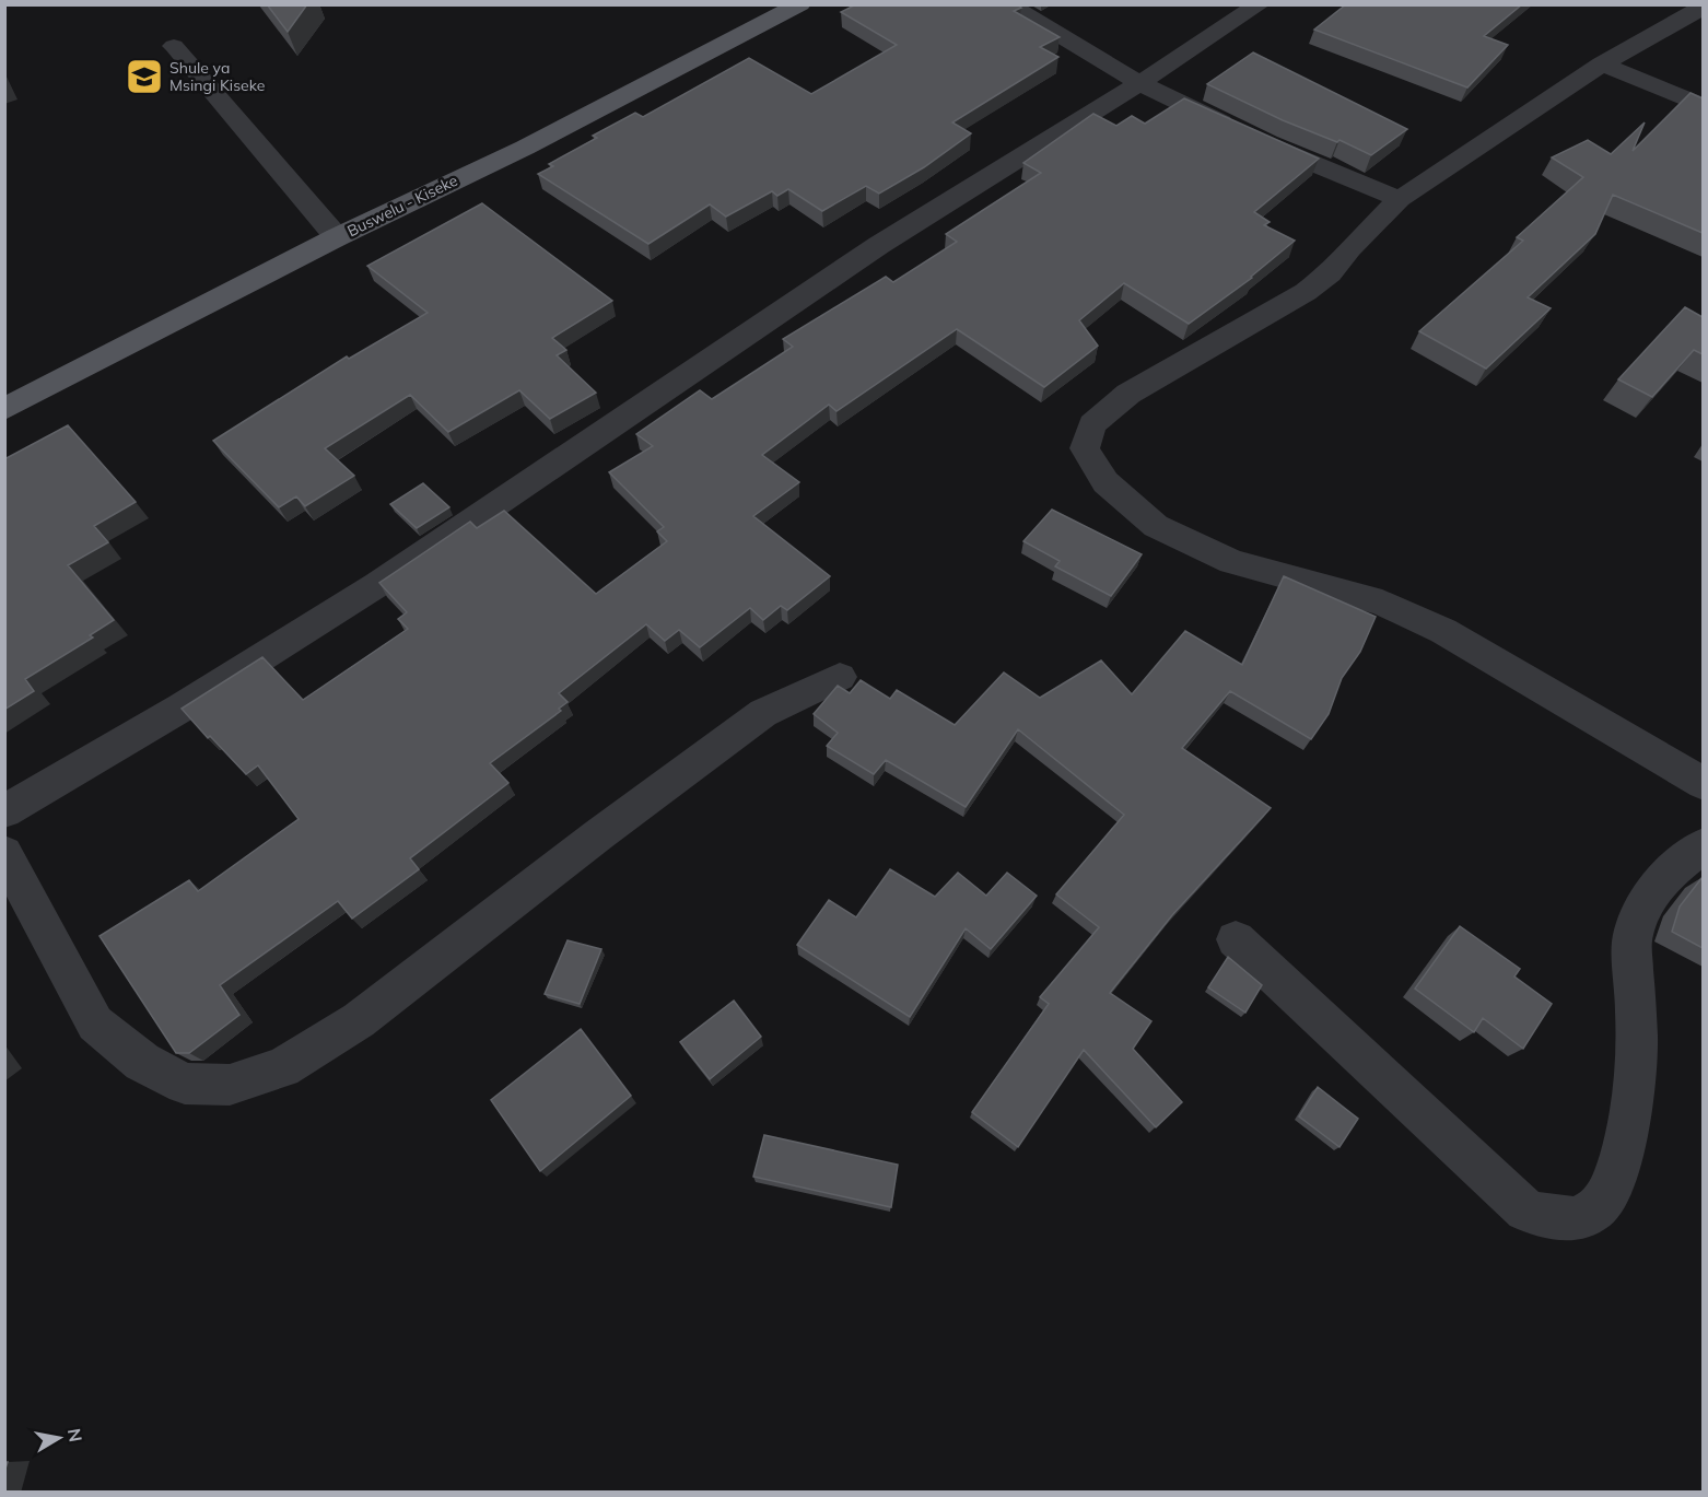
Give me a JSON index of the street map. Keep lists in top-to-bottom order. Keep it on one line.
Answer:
{"streets":{"main road":["Buswelu - Kiseke"]},"places":{"school or university":["Shule ya Msingi Kiseke"]},"north":"right"}
